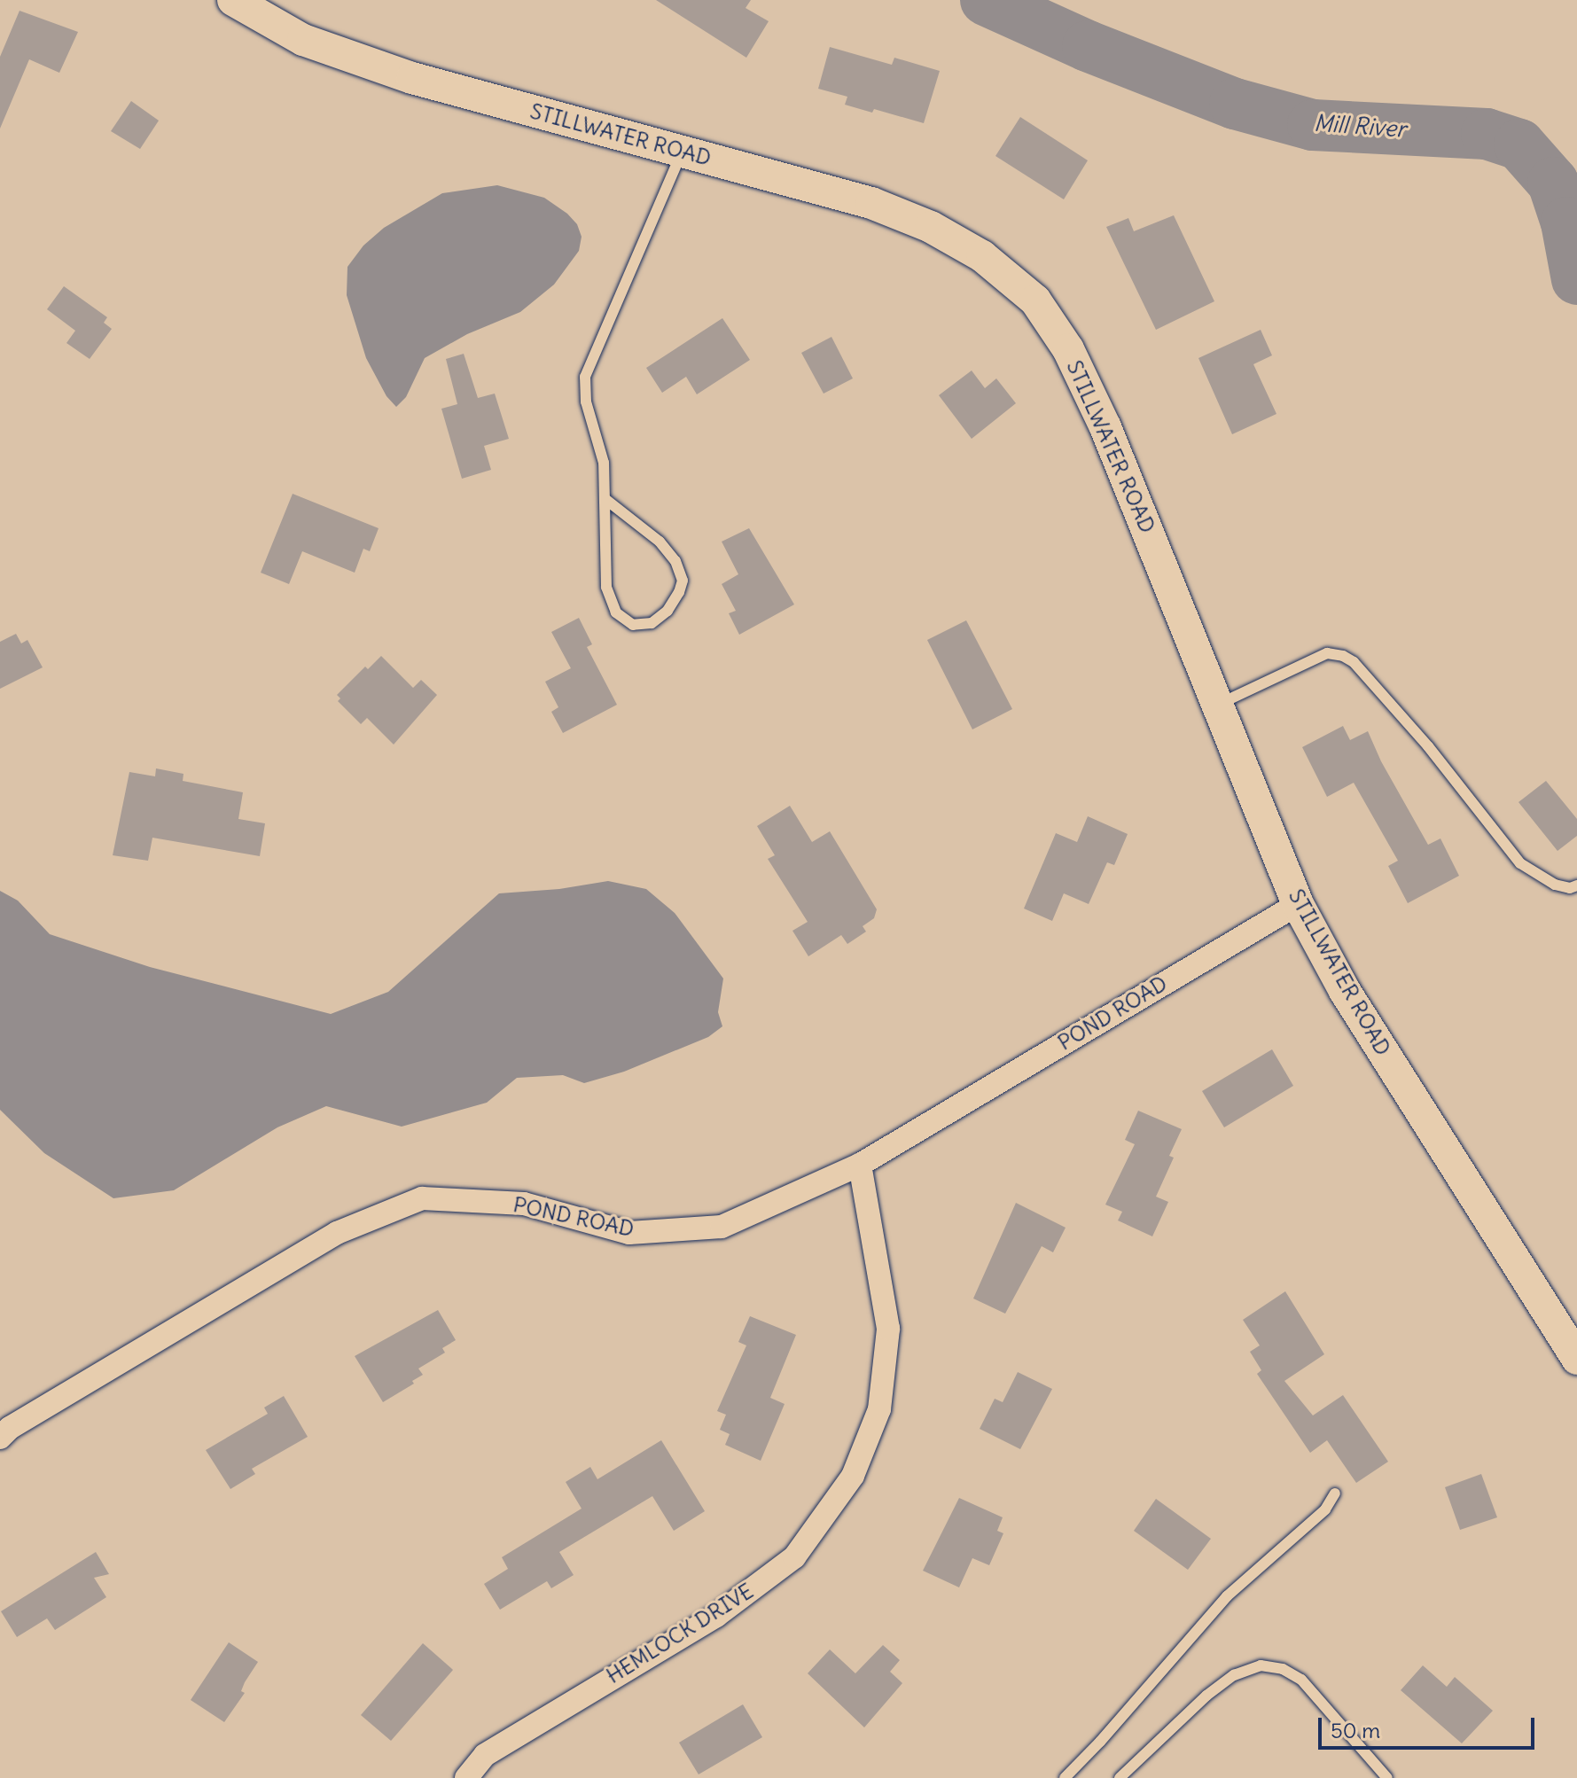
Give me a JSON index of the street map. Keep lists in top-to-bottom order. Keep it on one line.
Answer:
{"streets":{"main road":["STILLWATER ROAD"],"street":["POND ROAD","HEMLOCK DRIVE"]},"crossings":[["STILLWATER ROAD","POND ROAD"],["POND ROAD","HEMLOCK DRIVE"]],"water":["Mill River"],"scale_bar":"50 m"}
